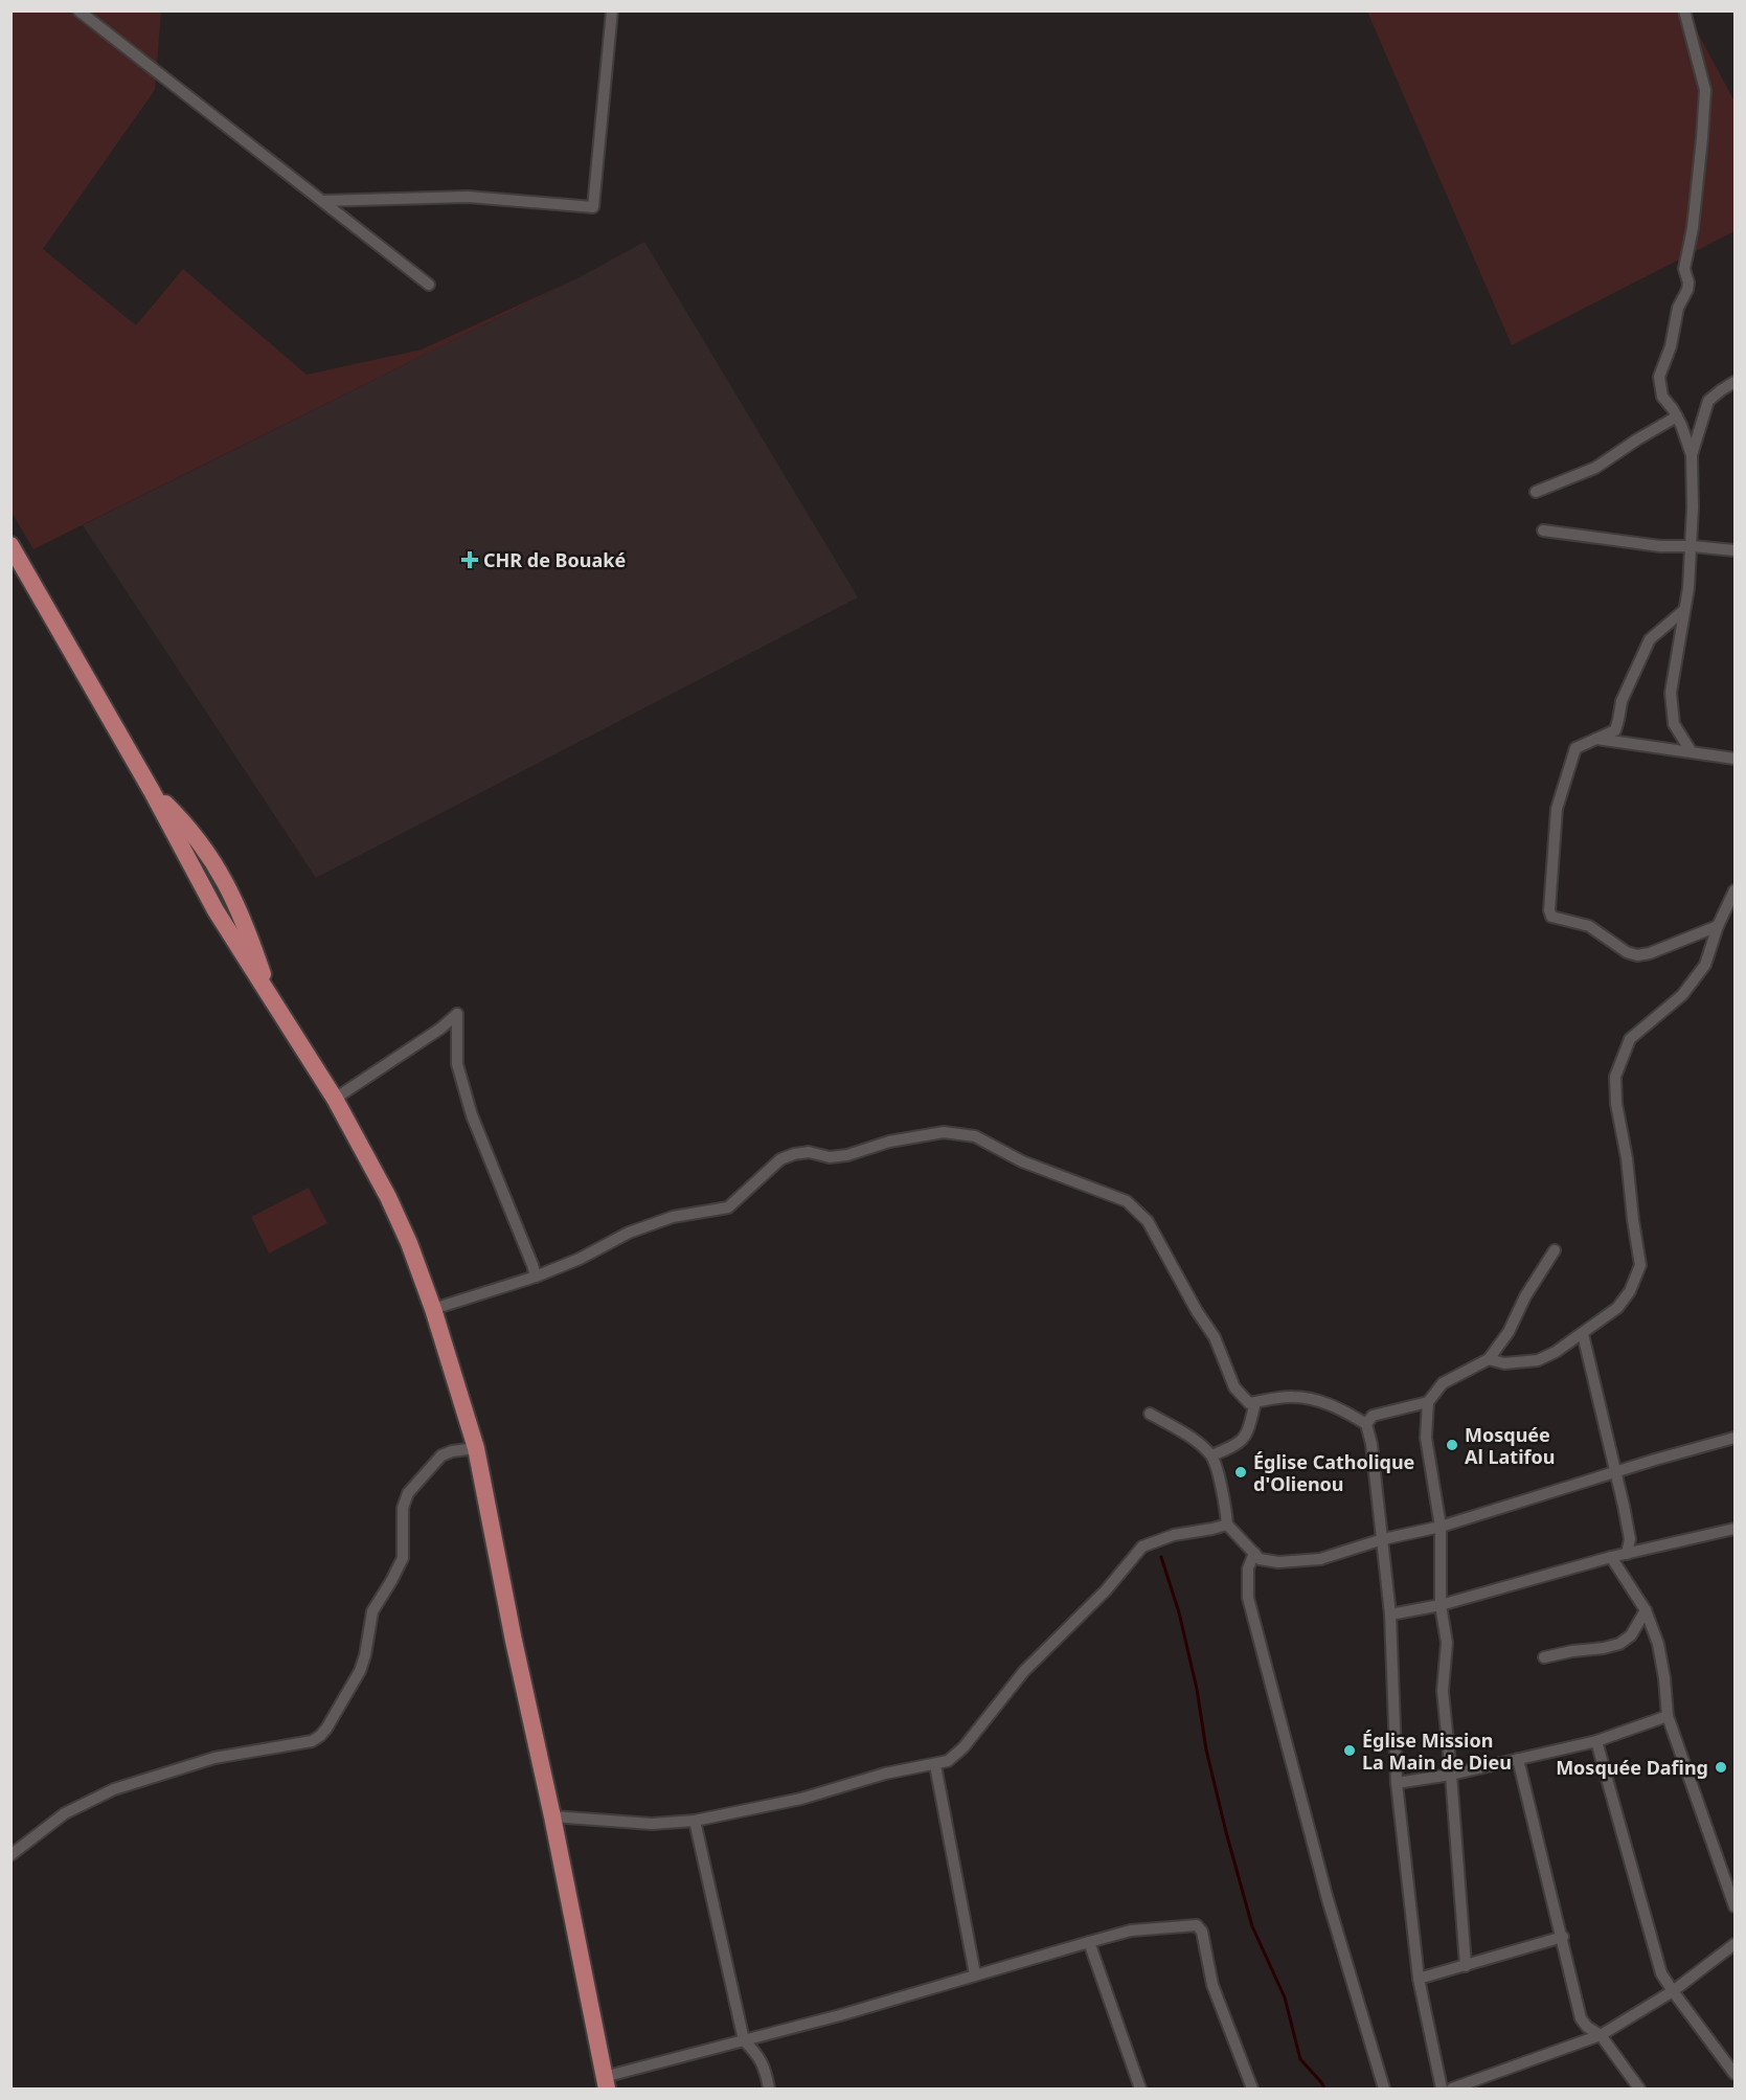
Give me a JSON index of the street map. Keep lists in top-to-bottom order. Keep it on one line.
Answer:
{"places":{"health":["CHR de Bouaké"],"other":["Mosquée Al Latifou","Église Catholique d'Olienou","Église Mission La Main de Dieu","Mosquée Dafing"]}}
